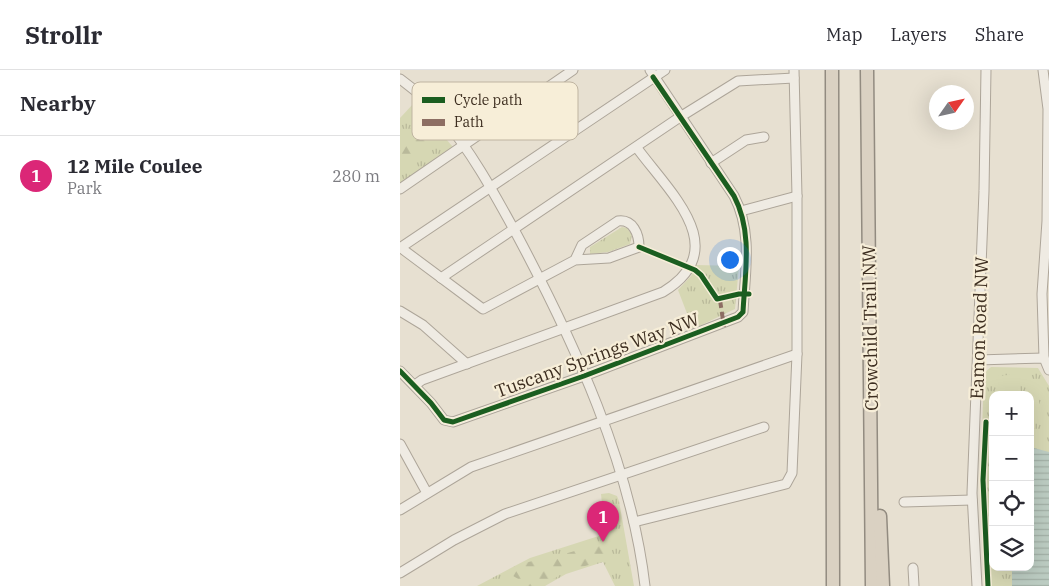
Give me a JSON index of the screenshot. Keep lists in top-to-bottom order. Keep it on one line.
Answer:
{"streets":{"highway":["Crowchild Trail NW"],"street":["Eamon Road NW","Tuscany Springs Way NW"]},"legend":["Cycle path","Path"],"north":"top right","page":{"header":"Strollr","nav":["Map","Layers","Share"],"heading":"Nearby","list":[{"mark":"1","name":"12 Mile Coulee","note":"Park","value":"280 m"}],"map_buttons":["+","−"],"pins":"1"}}
